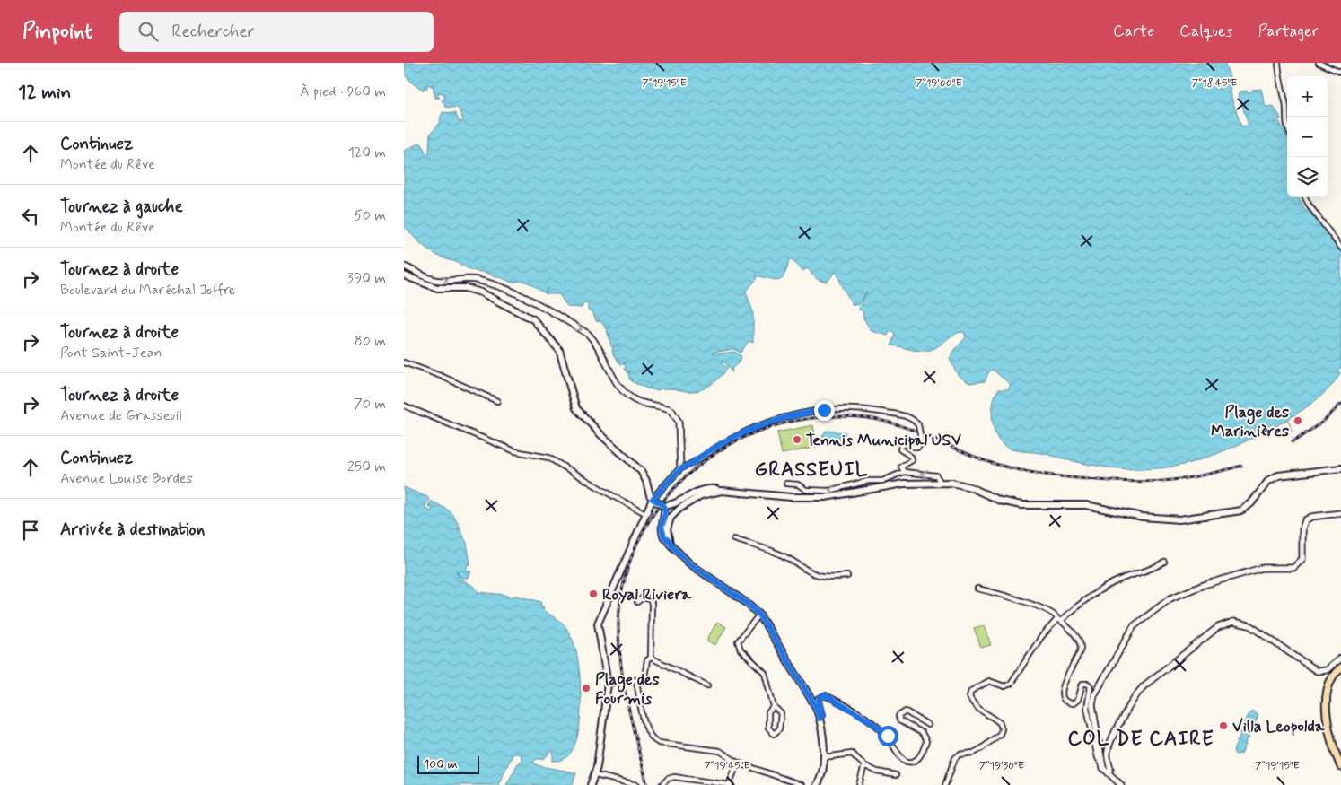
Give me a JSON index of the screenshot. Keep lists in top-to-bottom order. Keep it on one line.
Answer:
{"districts":["GRASSEUIL","COL DE CAIRE"],"places":["Plage des Marinières","Tennis Municipal USV","Royal Riviera","Plage des Fourmis","Villa Leopolda"],"scale_bar":"100 m","page":{"header":"Pinpoint","search":"Rechercher","nav":["Carte","Calques","Partager"],"heading":["12 min","À pied · 960 m"],"map_buttons":["+","−"],"list":[["Continuez","Montée du Rêve","120 m"],["Tournez à gauche","Montée du Rêve","50 m"],["Tournez à droite","Boulevard du Maréchal Joffre","390 m"],["Tournez à droite","Pont Saint-Jean","80 m"],["Tournez à droite","Avenue de Grasseuil","70 m"],["Continuez","Avenue Louise Bordes","250 m"],"Arrivée à destination"],"scale":"100 m"},"coordinates":["7°19'15\"E","7°19'00\"E","7°18'45\"E","7°19'45\"E","7°19'30\"E"]}
